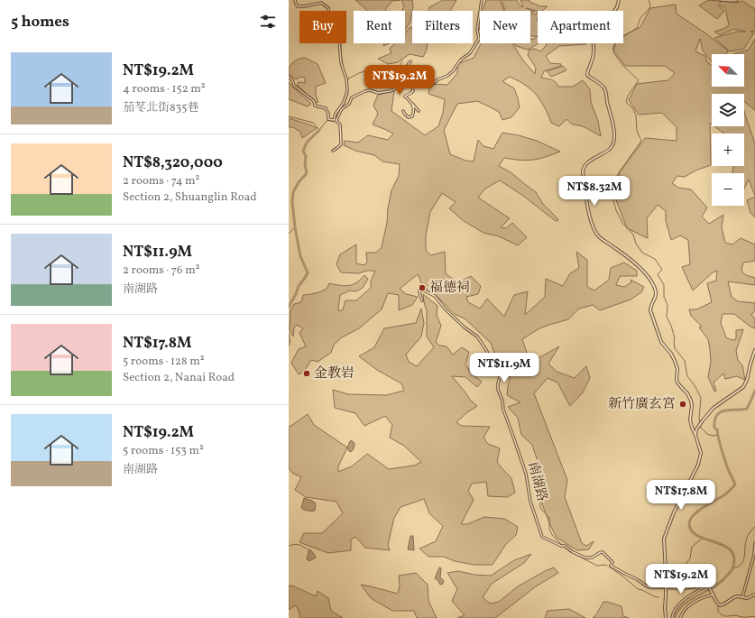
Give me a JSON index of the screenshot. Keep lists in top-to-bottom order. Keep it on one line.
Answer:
{"streets":{"street":["南湖路"]},"places":["福德祠","金教岩","新竹廣玄宮"],"north":"top left","page":{"heading":"5 homes","chip":["Buy","Rent","Filters","New","Apartment"],"list":[{"name":"NT$19.2M","note":"4 rooms · 152 m² · 茄苳北街835巷"},{"name":"NT$8,320,000","note":"2 rooms · 74 m² · Section 2, Shuanglin Road"},{"name":"NT$11.9M","note":"2 rooms · 76 m² · 南湖路"},{"name":"NT$17.8M","note":"5 rooms · 128 m² · Section 2, Nanai Road"},{"name":"NT$19.2M","note":"5 rooms · 153 m² · 南湖路"}],"map_buttons":["+","−"],"price":["NT$19.2M","NT$8.32M","NT$11.9M","NT$17.8M","NT$19.2M"]}}
